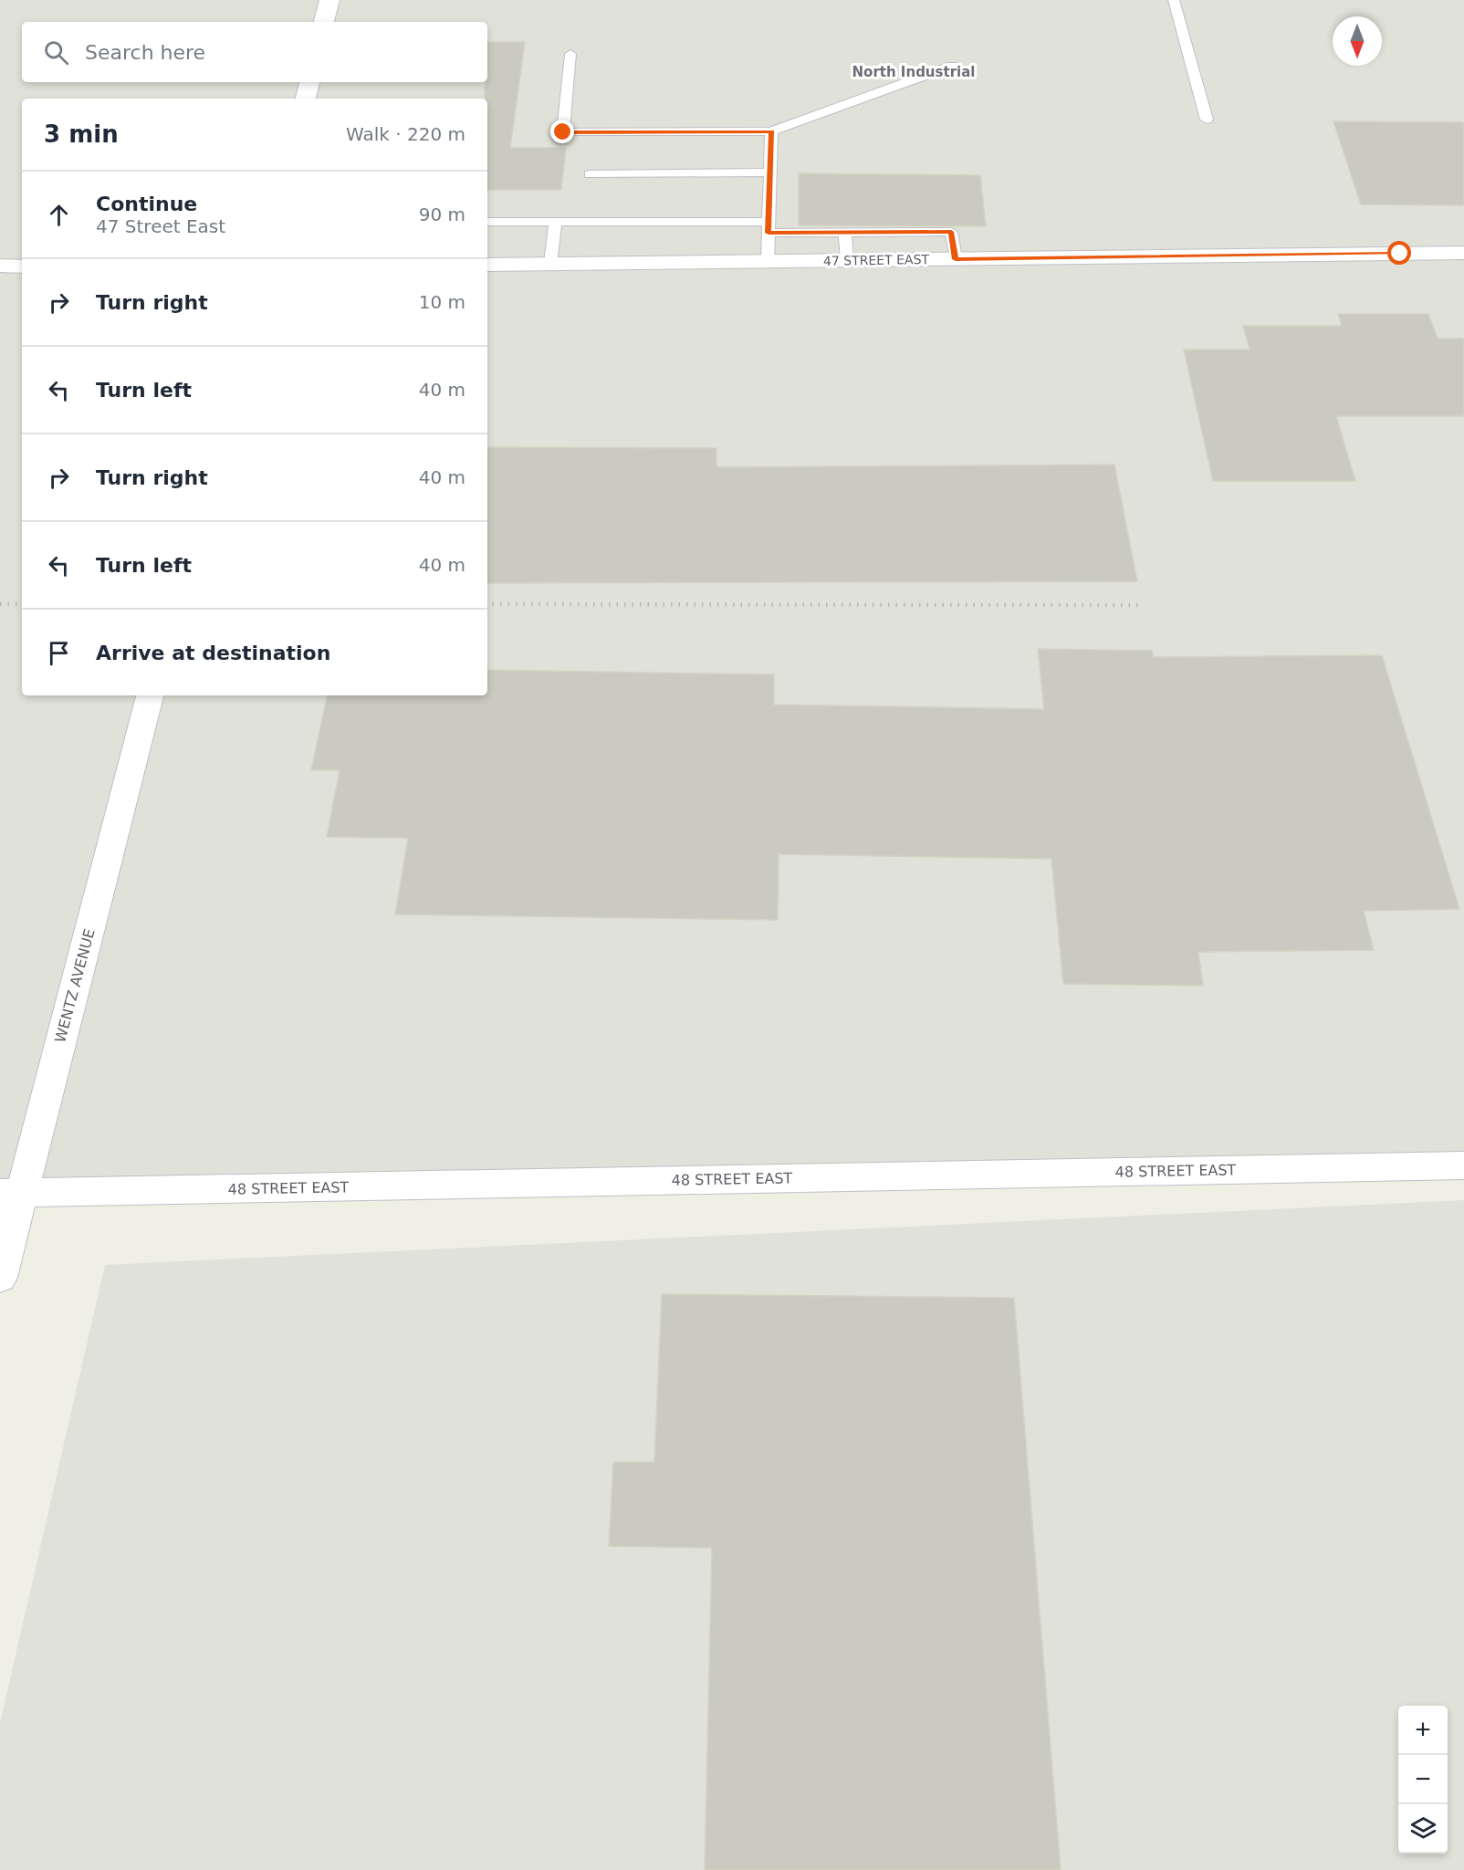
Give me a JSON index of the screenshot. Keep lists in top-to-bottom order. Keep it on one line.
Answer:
{"streets":{"street":["47 STREET EAST","WENTZ AVENUE","48 STREET EAST"]},"crossings":[["WENTZ AVENUE","48 STREET EAST"]],"districts":["North Industrial"],"north":"bottom","page":{"search":"Search here","heading":["3 min","Walk · 220 m"],"list":[["Continue","47 Street East","90 m"],["Turn right","10 m"],["Turn left","40 m"],["Turn right","40 m"],["Turn left","40 m"],"Arrive at destination"],"map_buttons":["+","−"]}}
